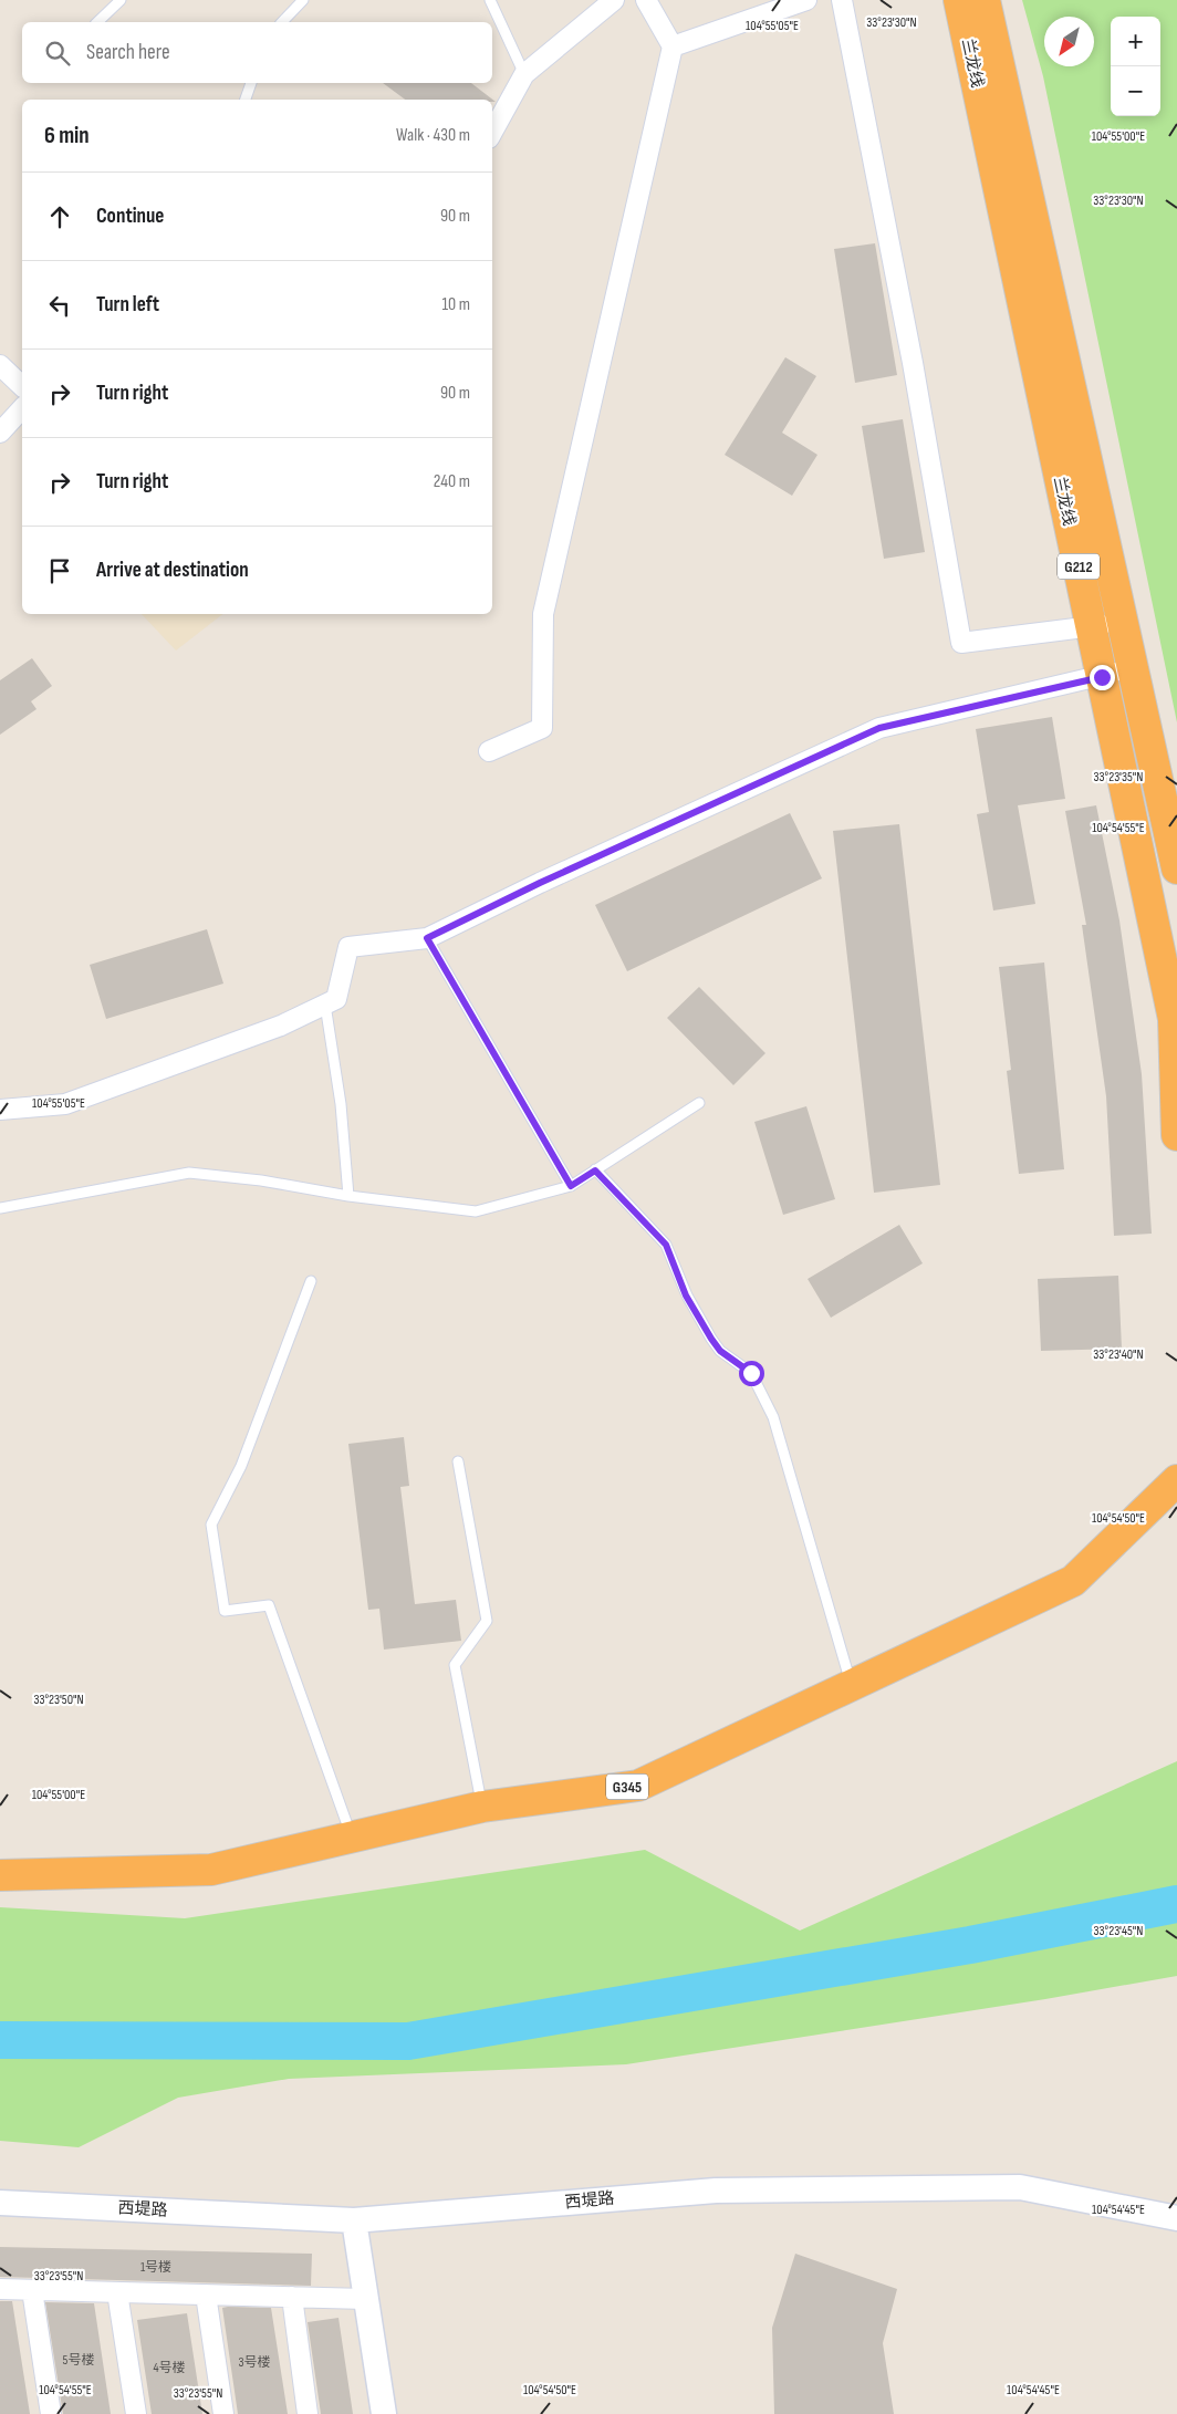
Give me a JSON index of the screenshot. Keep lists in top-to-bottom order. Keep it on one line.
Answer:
{"streets":{"highway":["兰龙线","G212","G345"],"street":["西堤路"]},"house_numbers":["1号楼","5号楼","3号楼","4号楼"],"north":"bottom left","page":{"map_buttons":["+","−"],"search":"Search here","heading":["6 min","Walk · 430 m"],"list":[["Continue","90 m"],["Turn left","10 m"],["Turn right","90 m"],["Turn right","240 m"],"Arrive at destination"]},"coordinates":["33°23'30\"N","104°55'05\"E","104°55'00\"E","33°23'35\"N","104°54'55\"E","33°23'40\"N","104°54'50\"E","33°23'50\"N","33°23'45\"N","104°54'45\"E","33°23'55\"N"]}
